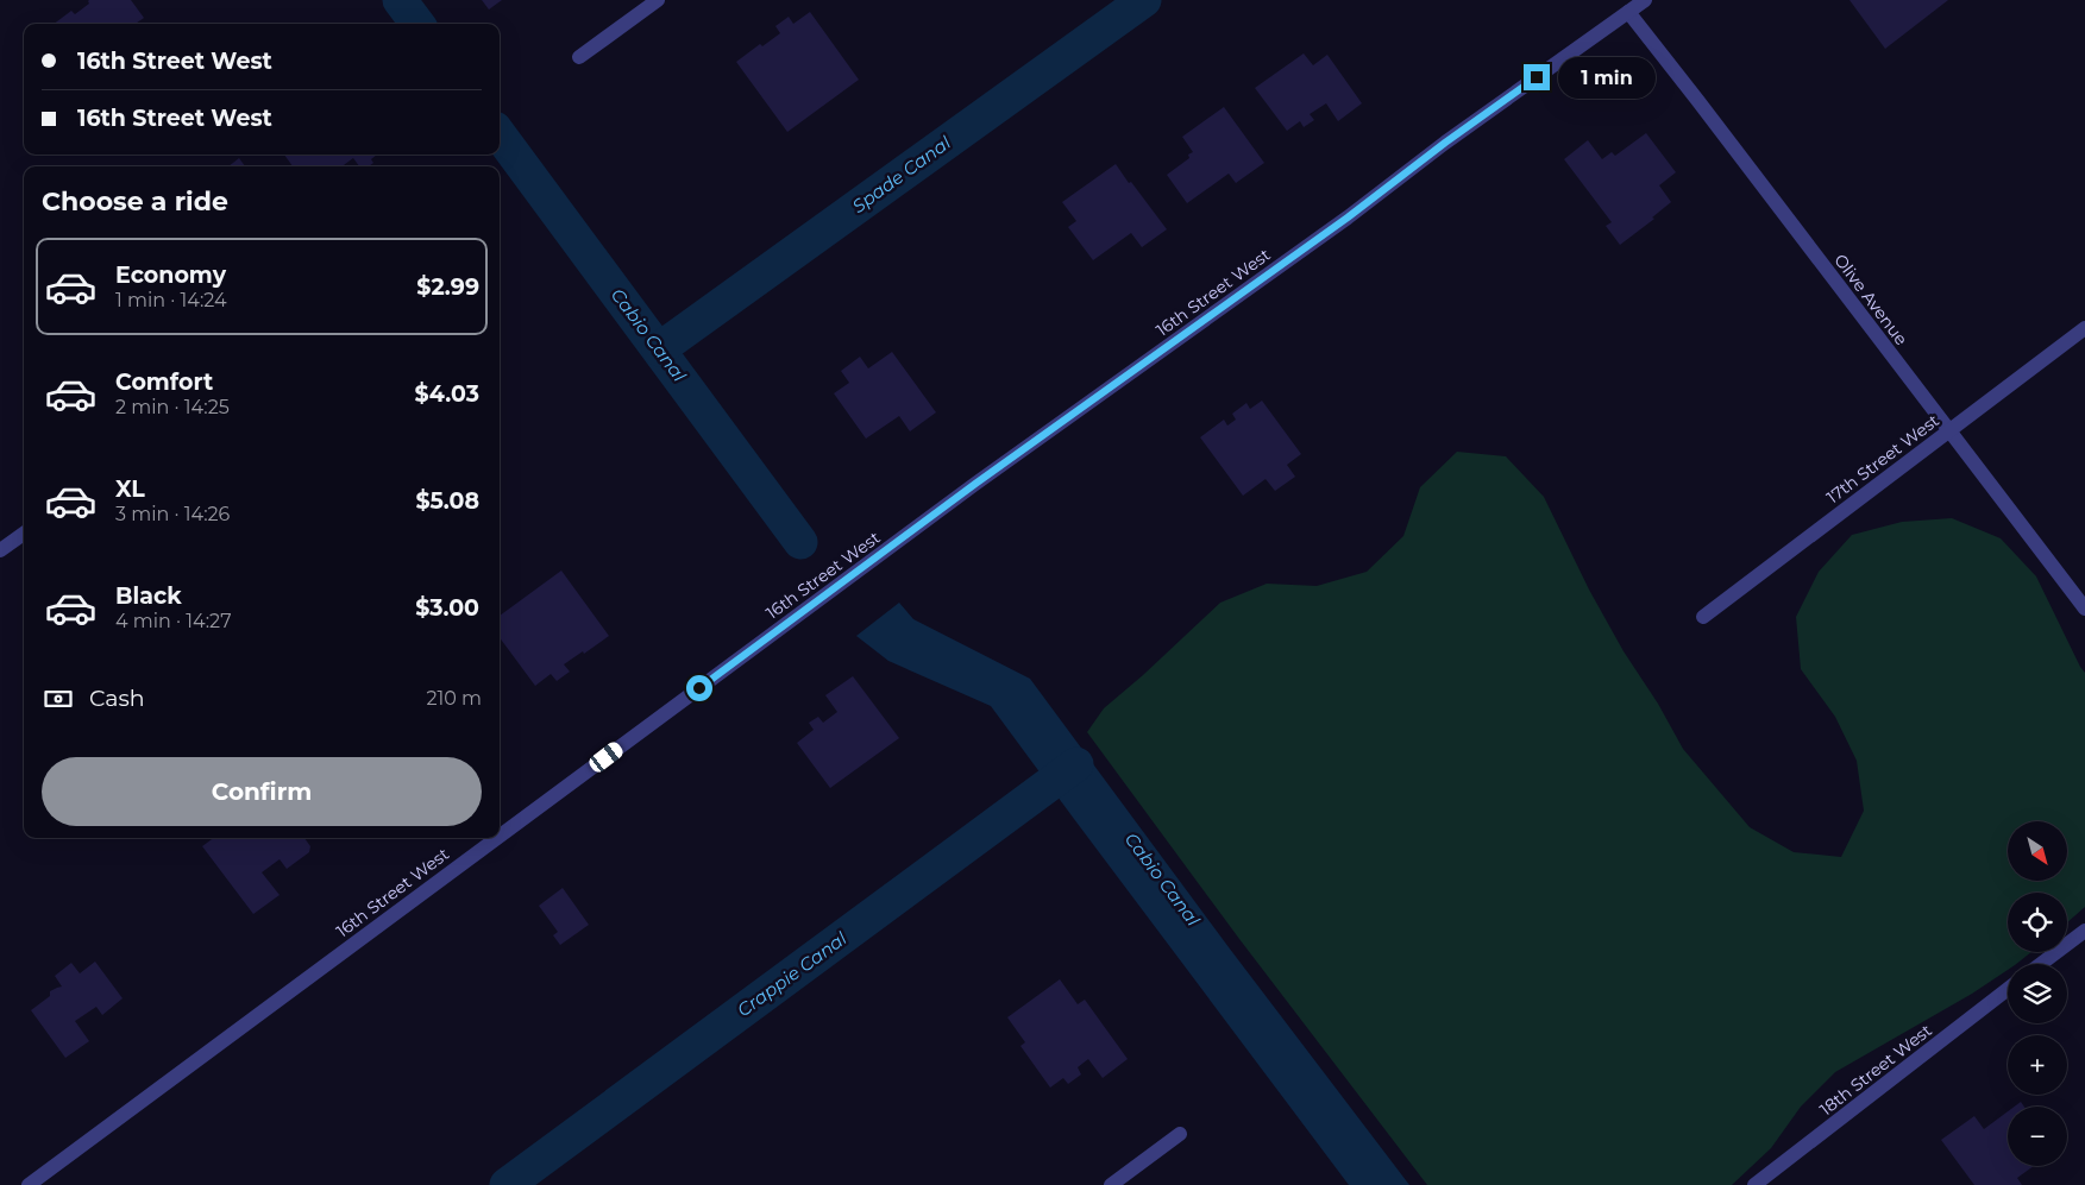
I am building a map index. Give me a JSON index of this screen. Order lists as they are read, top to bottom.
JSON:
{
  "streets": {
    "street": [
      "16th Street West",
      "Olive Avenue",
      "17th Street West",
      "18th Street West"
    ]
  },
  "crossings": [
    ["16th Street West", "Olive Avenue"],
    ["Olive Avenue", "17th Street West"]
  ],
  "water": ["Spade Canal", "Cabio Canal", "Crappie Canal"],
  "north": "bottom right",
  "page": {
    "banner": ["16th Street West", "16th Street West"],
    "bubble": "1 min",
    "heading": "Choose a ride",
    "list": [
      {
        "name": "Economy",
        "note": "1 min · 14:24",
        "value": "$2.99"
      },
      {
        "name": "Comfort",
        "note": "2 min · 14:25",
        "value": "$4.03"
      },
      {
        "name": "XL",
        "note": "3 min · 14:26",
        "value": "$5.08"
      },
      {
        "name": "Black",
        "note": "4 min · 14:27",
        "value": "$3.00"
      }
    ],
    "pay": ["Cash", "210 m"],
    "buttons": "Confirm",
    "map_buttons": ["+", "−"]
  }
}
